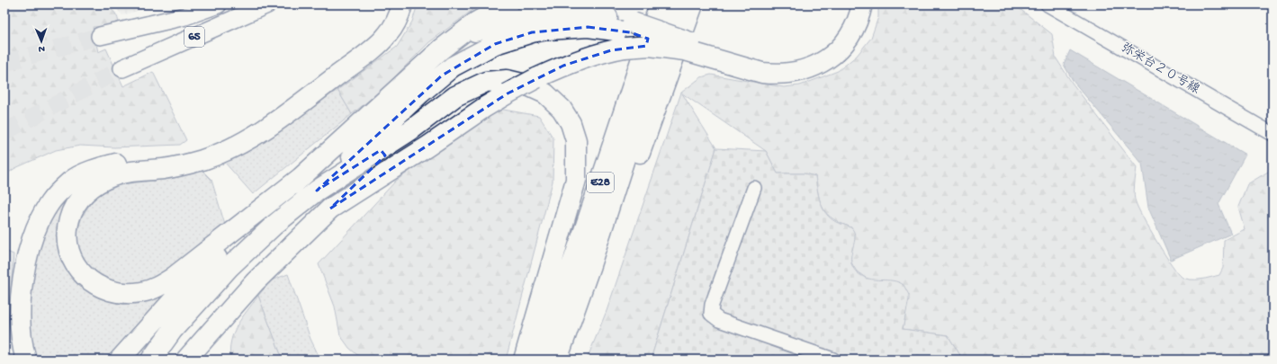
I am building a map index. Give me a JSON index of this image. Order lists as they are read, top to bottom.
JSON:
{
  "streets": {
    "highway": ["E28"],
    "main road": ["65"],
    "street": ["弥栄台２０号線"]
  },
  "north": "bottom"
}
